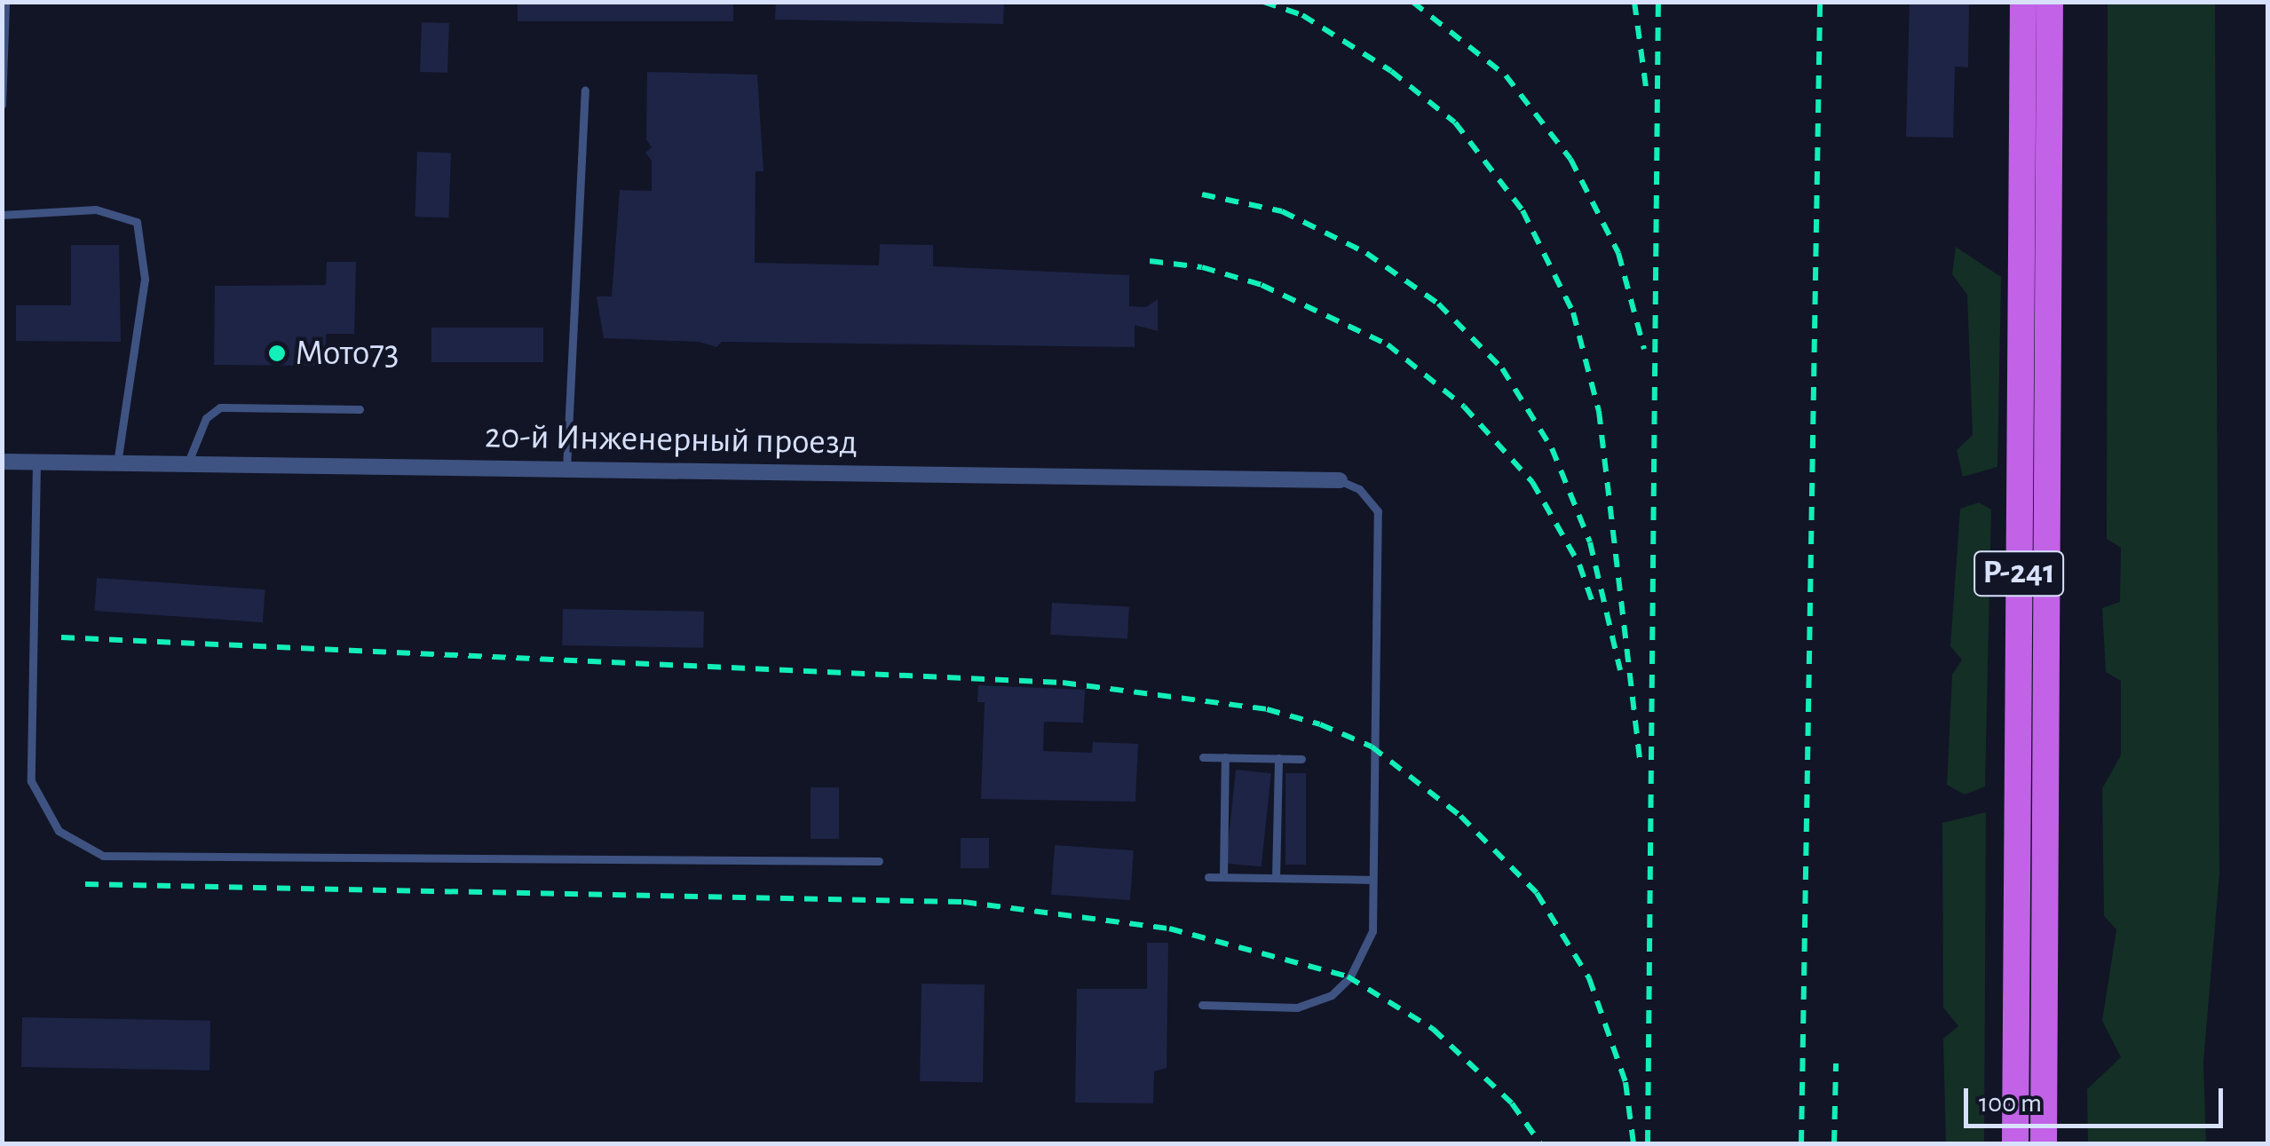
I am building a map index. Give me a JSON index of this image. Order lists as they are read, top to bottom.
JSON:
{
  "streets": {
    "highway": ["Р-241"],
    "street": ["20-й Инженерный проезд"]
  },
  "places": ["Мото73"],
  "scale_bar": "100 m"
}
